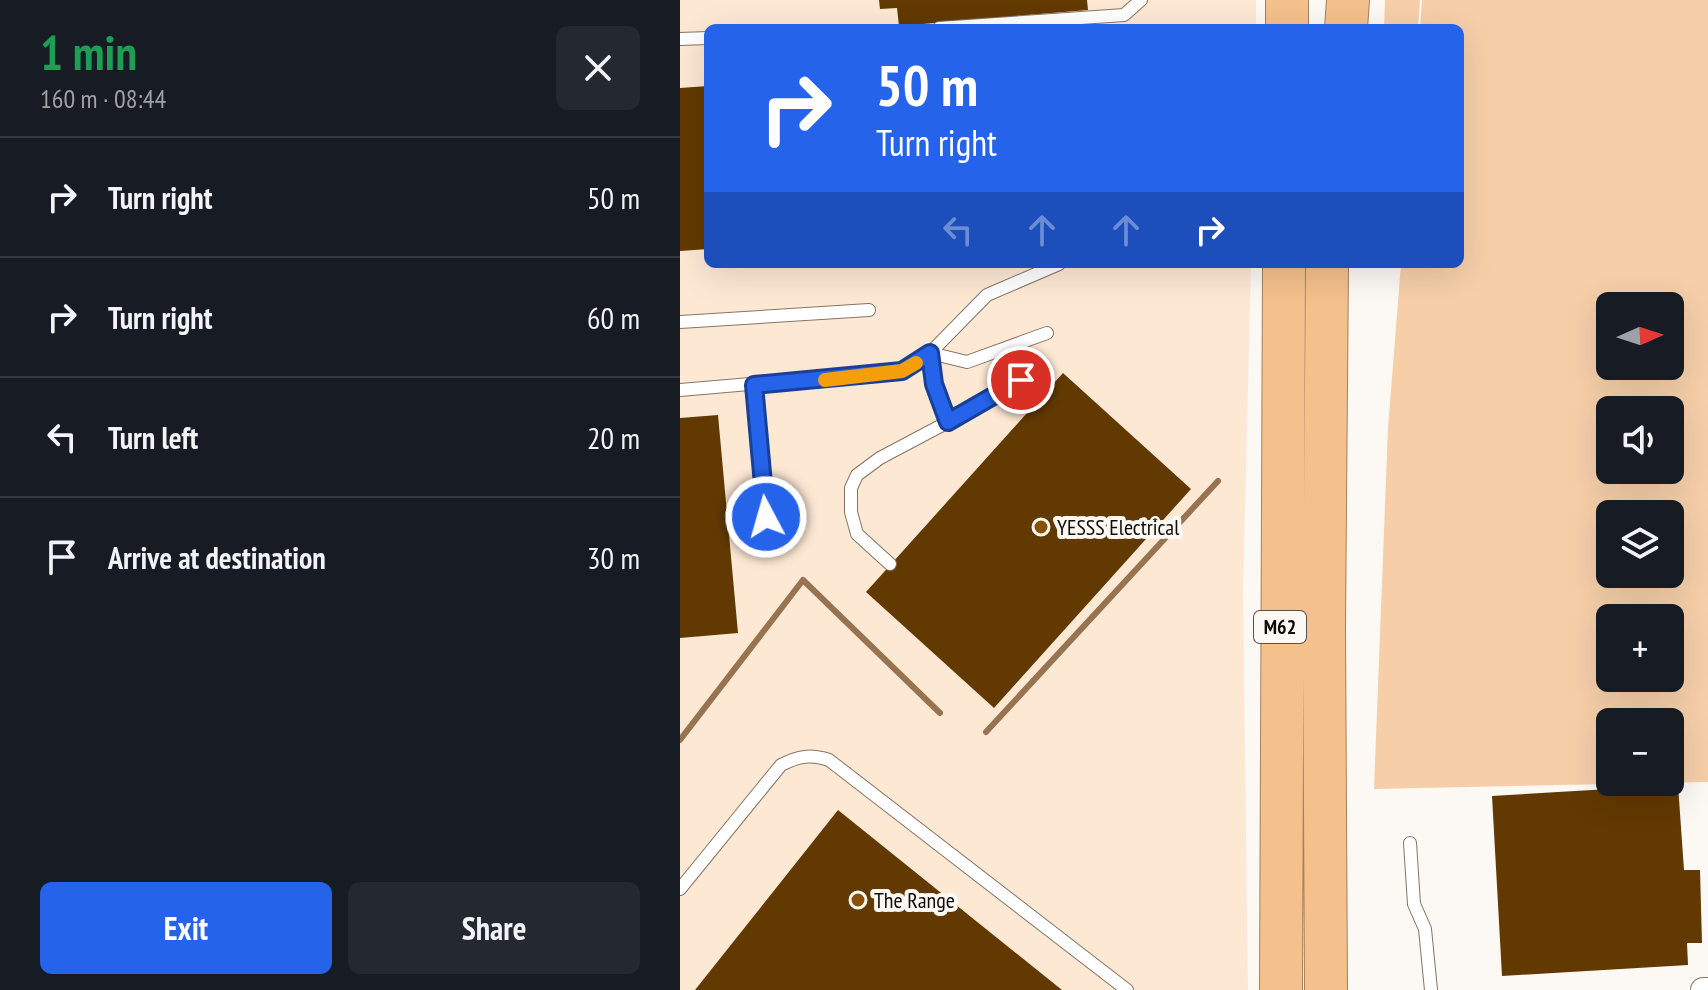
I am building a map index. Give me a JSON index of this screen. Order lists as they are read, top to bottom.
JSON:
{
  "streets": {
    "highway": ["M62"]
  },
  "places": ["YESSS Electrical", "The Range"],
  "north": "right",
  "page": {
    "heading": ["1 min", "160 m · 08:44"],
    "turn": ["50 m", "Turn right"],
    "list": [
      {
        "name": "Turn right",
        "value": "50 m"
      },
      {
        "name": "Turn right",
        "value": "60 m"
      },
      {
        "name": "Turn left",
        "value": "20 m"
      },
      {
        "name": "Arrive at destination",
        "value": "30 m"
      }
    ],
    "map_buttons": ["+", "−"],
    "buttons": ["Exit", "Share"]
  }
}
